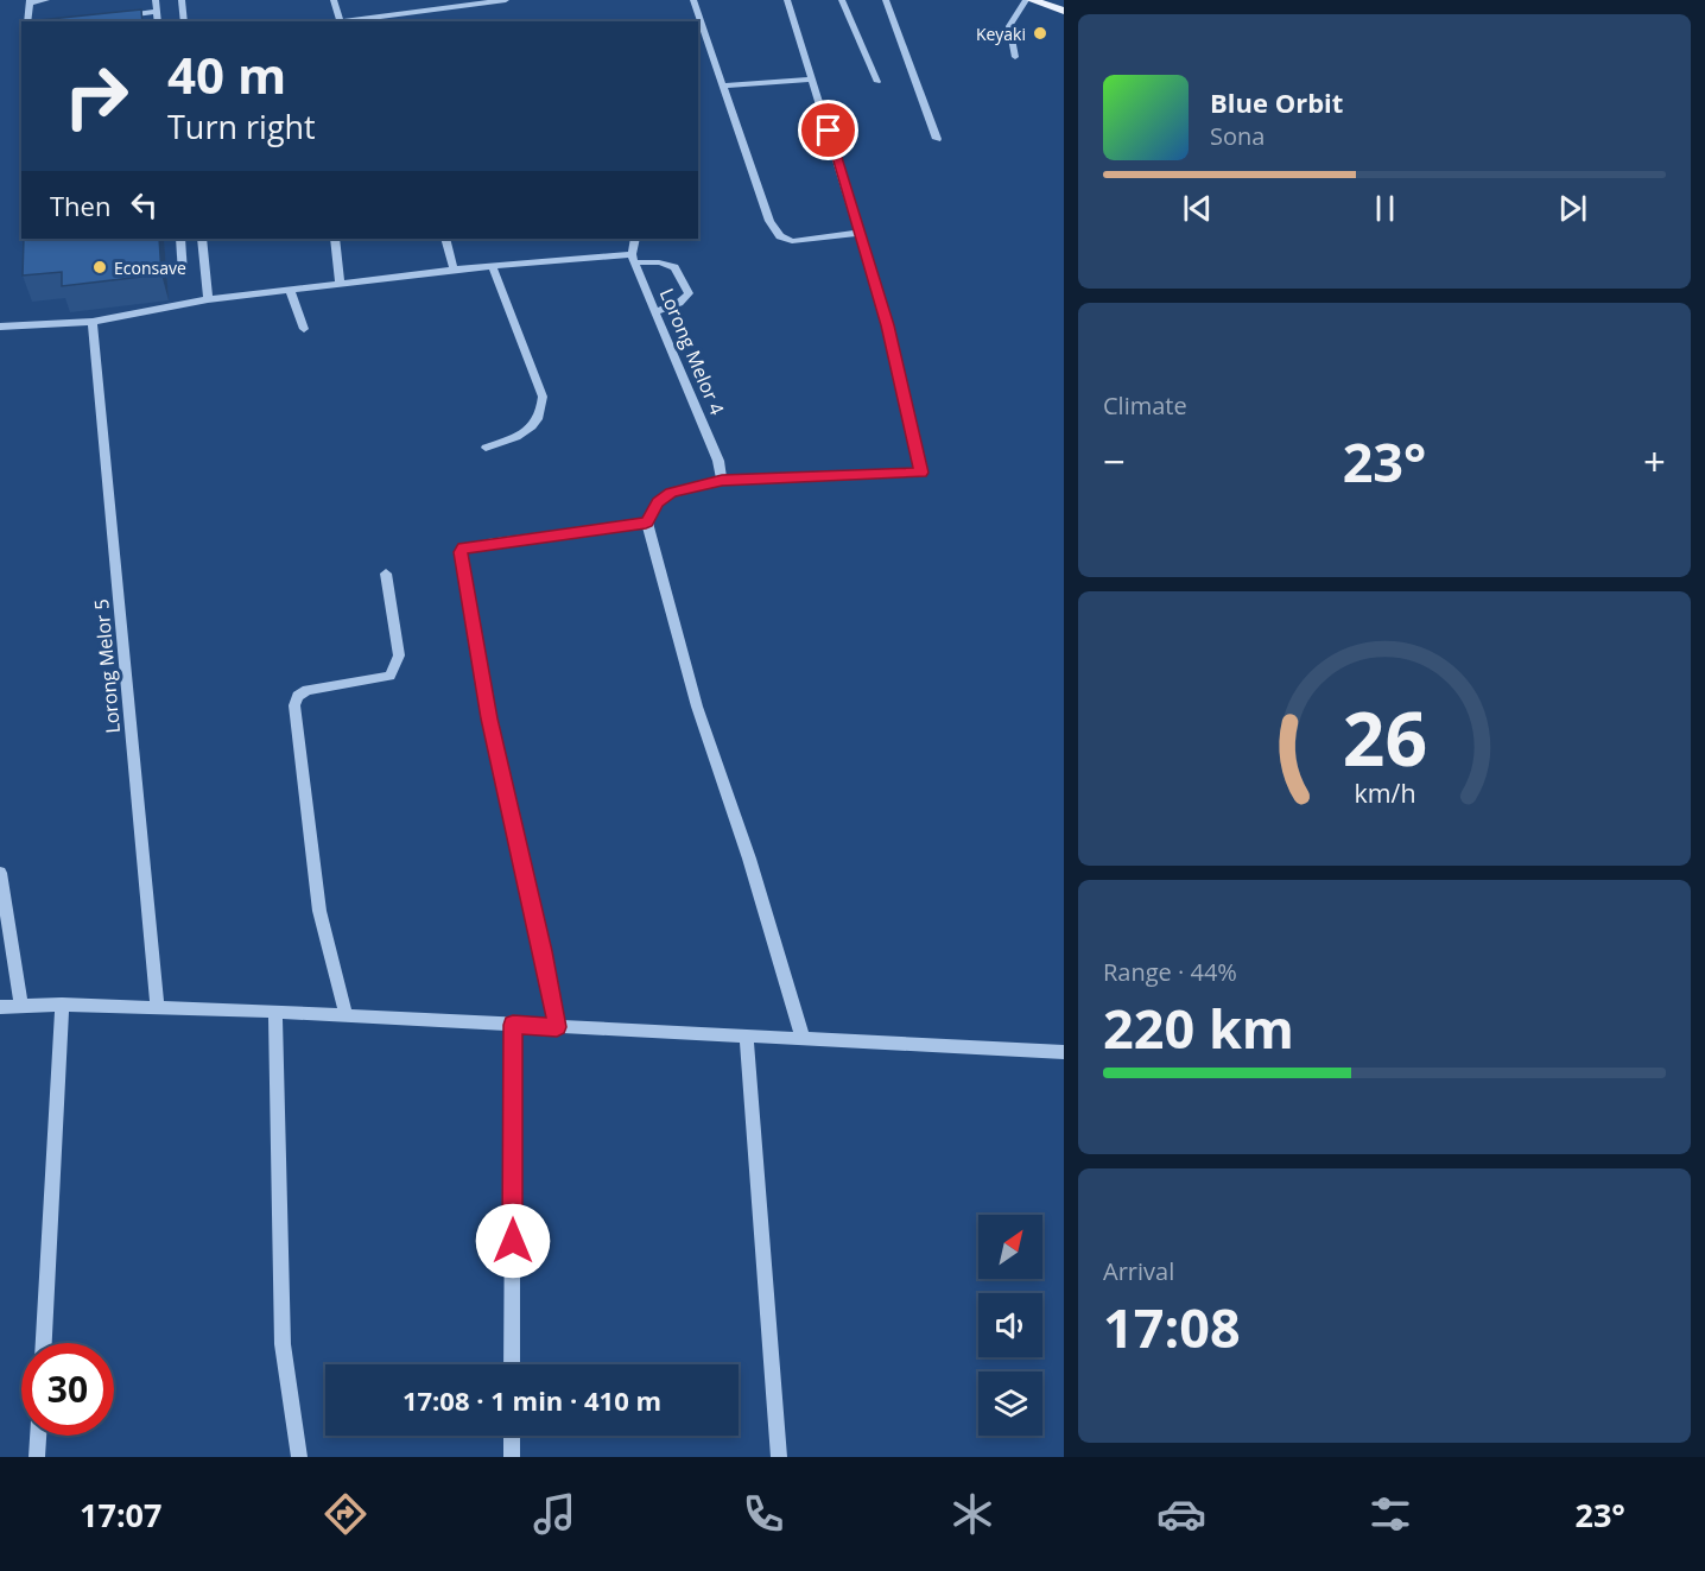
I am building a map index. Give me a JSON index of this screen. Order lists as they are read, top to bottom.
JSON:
{
  "streets": {
    "street": ["Lorong Melor 4", "Lorong Melor 5"]
  },
  "places": ["Keyaki", "Econsave"],
  "north": "top right",
  "page": {
    "turn": ["40 m", "Turn right"],
    "song": ["Blue Orbit", "Sona"],
    "then": "Then",
    "tile": [
      "Climate",
      ["Range · 44%", "220 km"],
      ["Arrival", "17:08"]
    ],
    "heat": ["−", "23°", "+"],
    "limit": "30",
    "trip": "17:08 · 1 min · 410 m",
    "tabs": ["17:07", "23°"],
    "gauge": ["26", "km/h"]
  }
}
